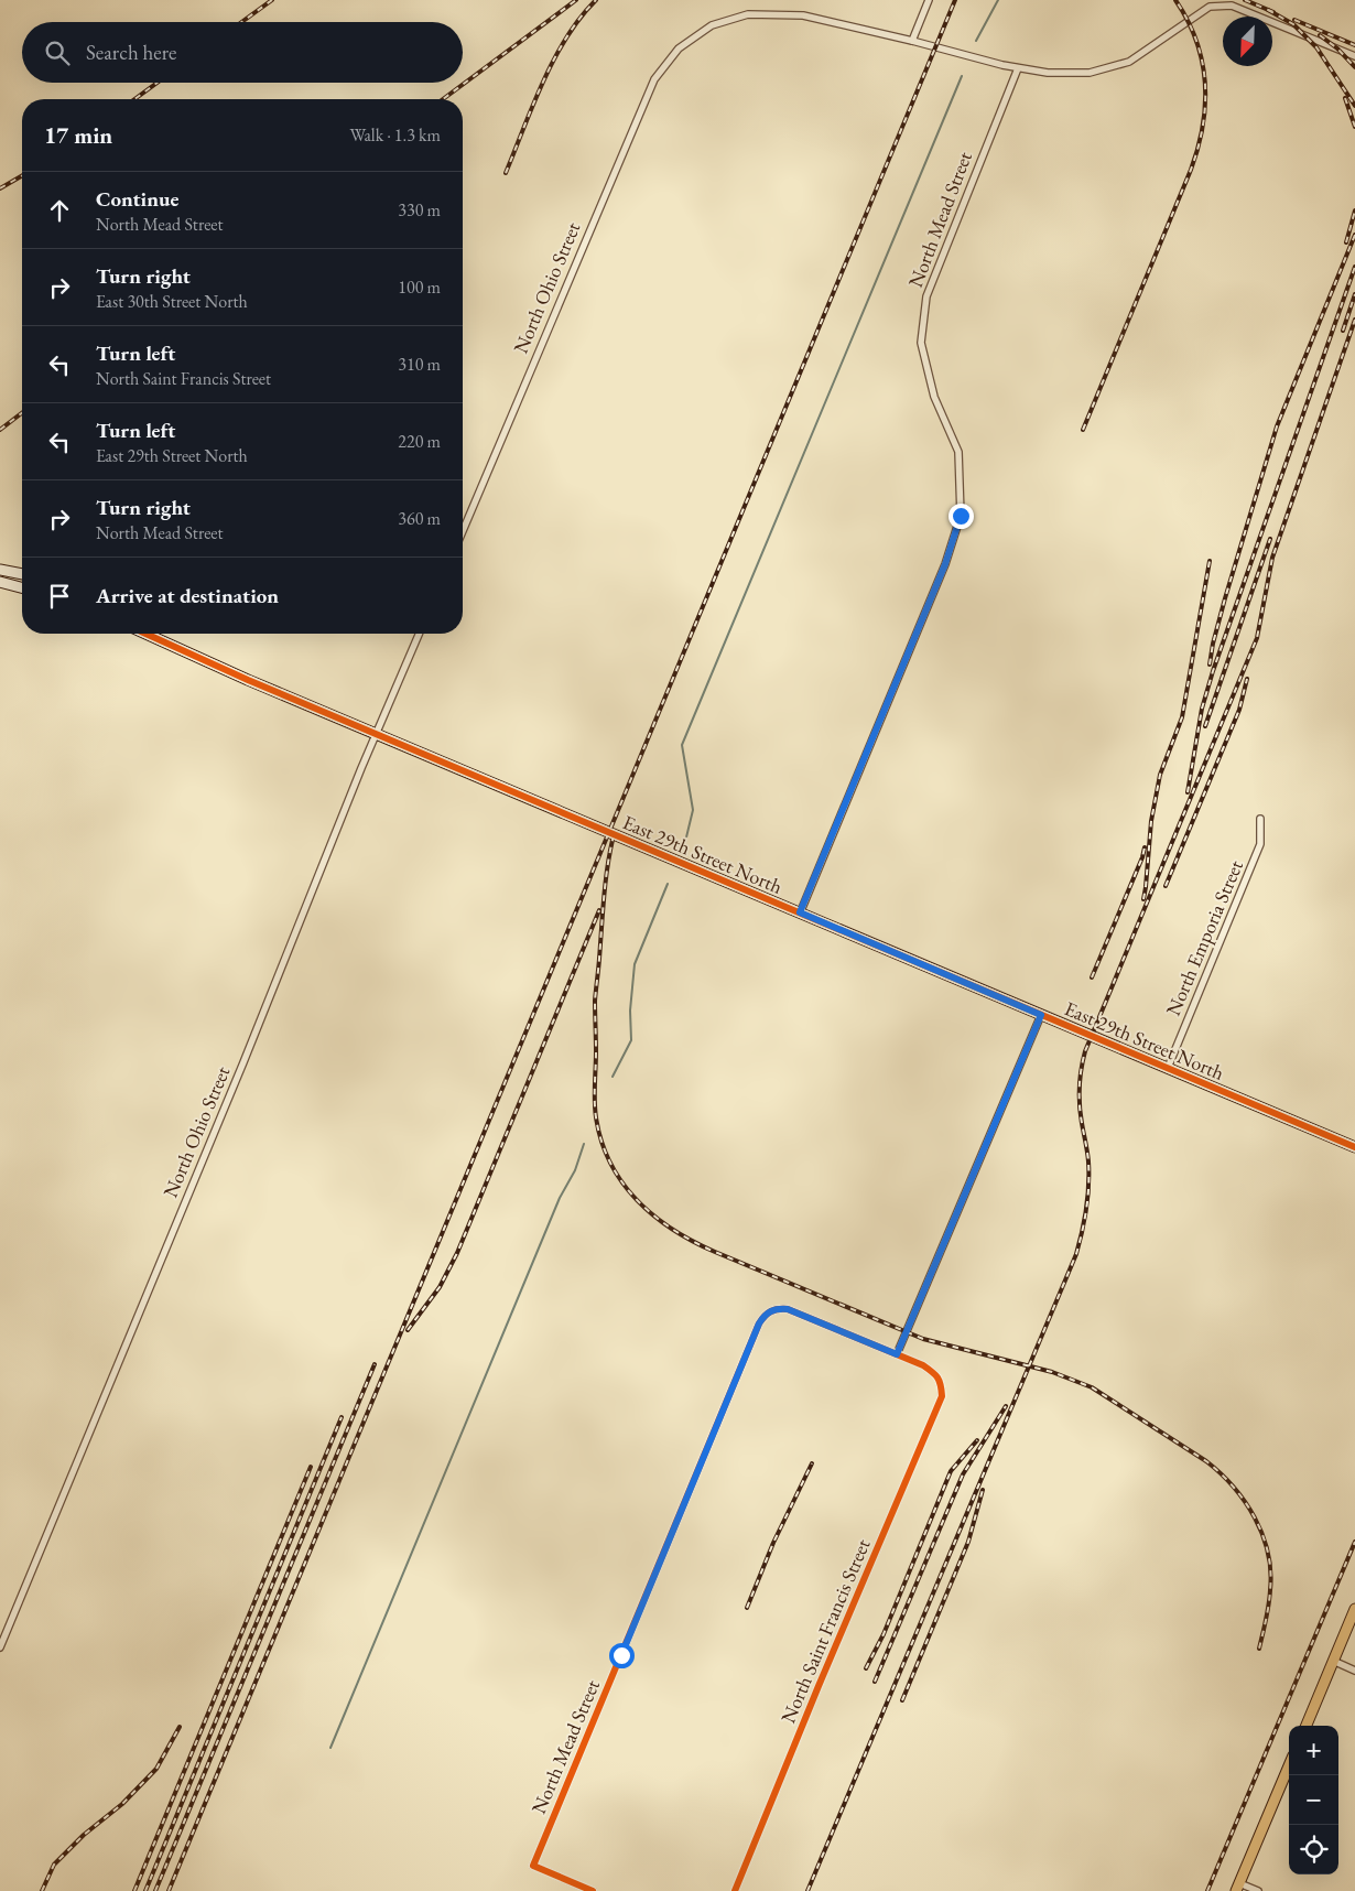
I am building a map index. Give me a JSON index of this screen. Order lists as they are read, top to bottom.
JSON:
{
  "streets": {
    "street": [
      "North Mead Street",
      "North Ohio Street",
      "East 29th Street North",
      "North Emporia Street",
      "North Saint Francis Street"
    ]
  },
  "crossings": [
    ["North Mead Street", "North Ohio Street"],
    ["North Mead Street", "East 29th Street North"],
    ["North Mead Street", "North Saint Francis Street"],
    ["North Ohio Street", "East 29th Street North"],
    ["East 29th Street North", "North Emporia Street"]
  ],
  "north": "bottom left",
  "page": {
    "search": "Search here",
    "heading": ["17 min", "Walk · 1.3 km"],
    "list": [
      ["Continue", "North Mead Street", "330 m"],
      ["Turn right", "East 30th Street North", "100 m"],
      ["Turn left", "North Saint Francis Street", "310 m"],
      ["Turn left", "East 29th Street North", "220 m"],
      ["Turn right", "North Mead Street", "360 m"],
      "Arrive at destination"
    ],
    "map_buttons": ["+", "−"]
  }
}
